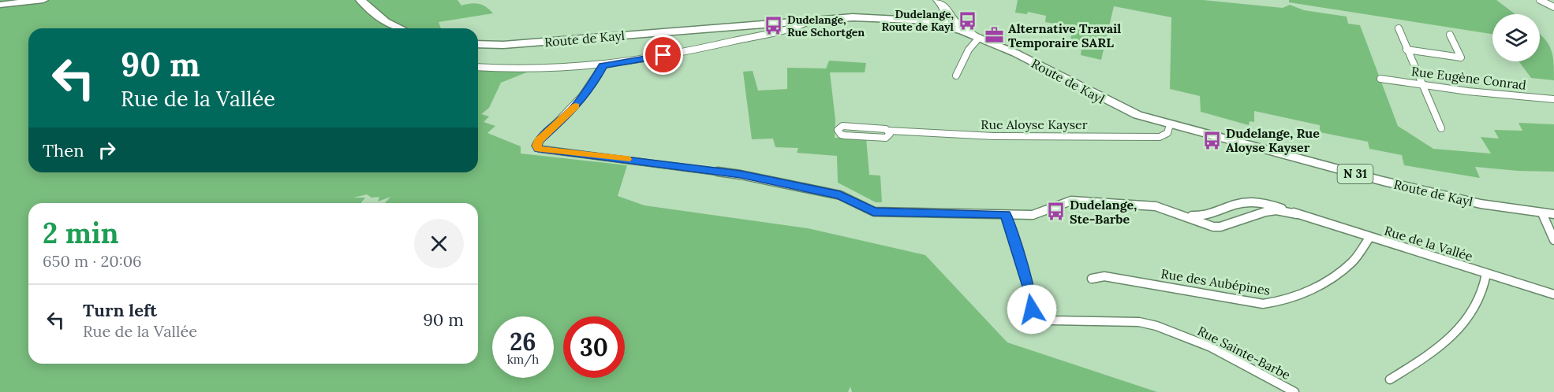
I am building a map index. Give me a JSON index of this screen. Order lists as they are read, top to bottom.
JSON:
{
  "streets": {
    "main road": ["Route de Kayl", "N 31"],
    "street": [
      "Rue Eugène Conrad",
      "Rue Aloyse Kayser",
      "Rue de la Vallée",
      "Rue des Aubépines",
      "Rue Sainte-Barbe"
    ]
  },
  "crossings": [
    ["Route de Kayl", "Rue Aloyse Kayser"],
    ["Rue de la Vallée", "Rue des Aubépines"],
    ["Rue de la Vallée", "Rue Sainte-Barbe"]
  ],
  "places": {
    "bus stop": [
      "Dudelange, Route de Kayl",
      "Dudelange, Rue Schortgen",
      "Dudelange, Rue Aloyse Kayser",
      "Dudelange, Ste-Barbe"
    ],
    "office": ["Alternative Travail Temporaire SARL"]
  },
  "page": {
    "turn": ["90 m", "Rue de la Vallée"],
    "then": "Then",
    "heading": ["2 min", "650 m · 20:06"],
    "list": [
      {
        "name": "Turn left",
        "note": "Rue de la Vallée",
        "value": "90 m"
      }
    ],
    "speed": "26 km/h",
    "limit": "30"
  }
}
